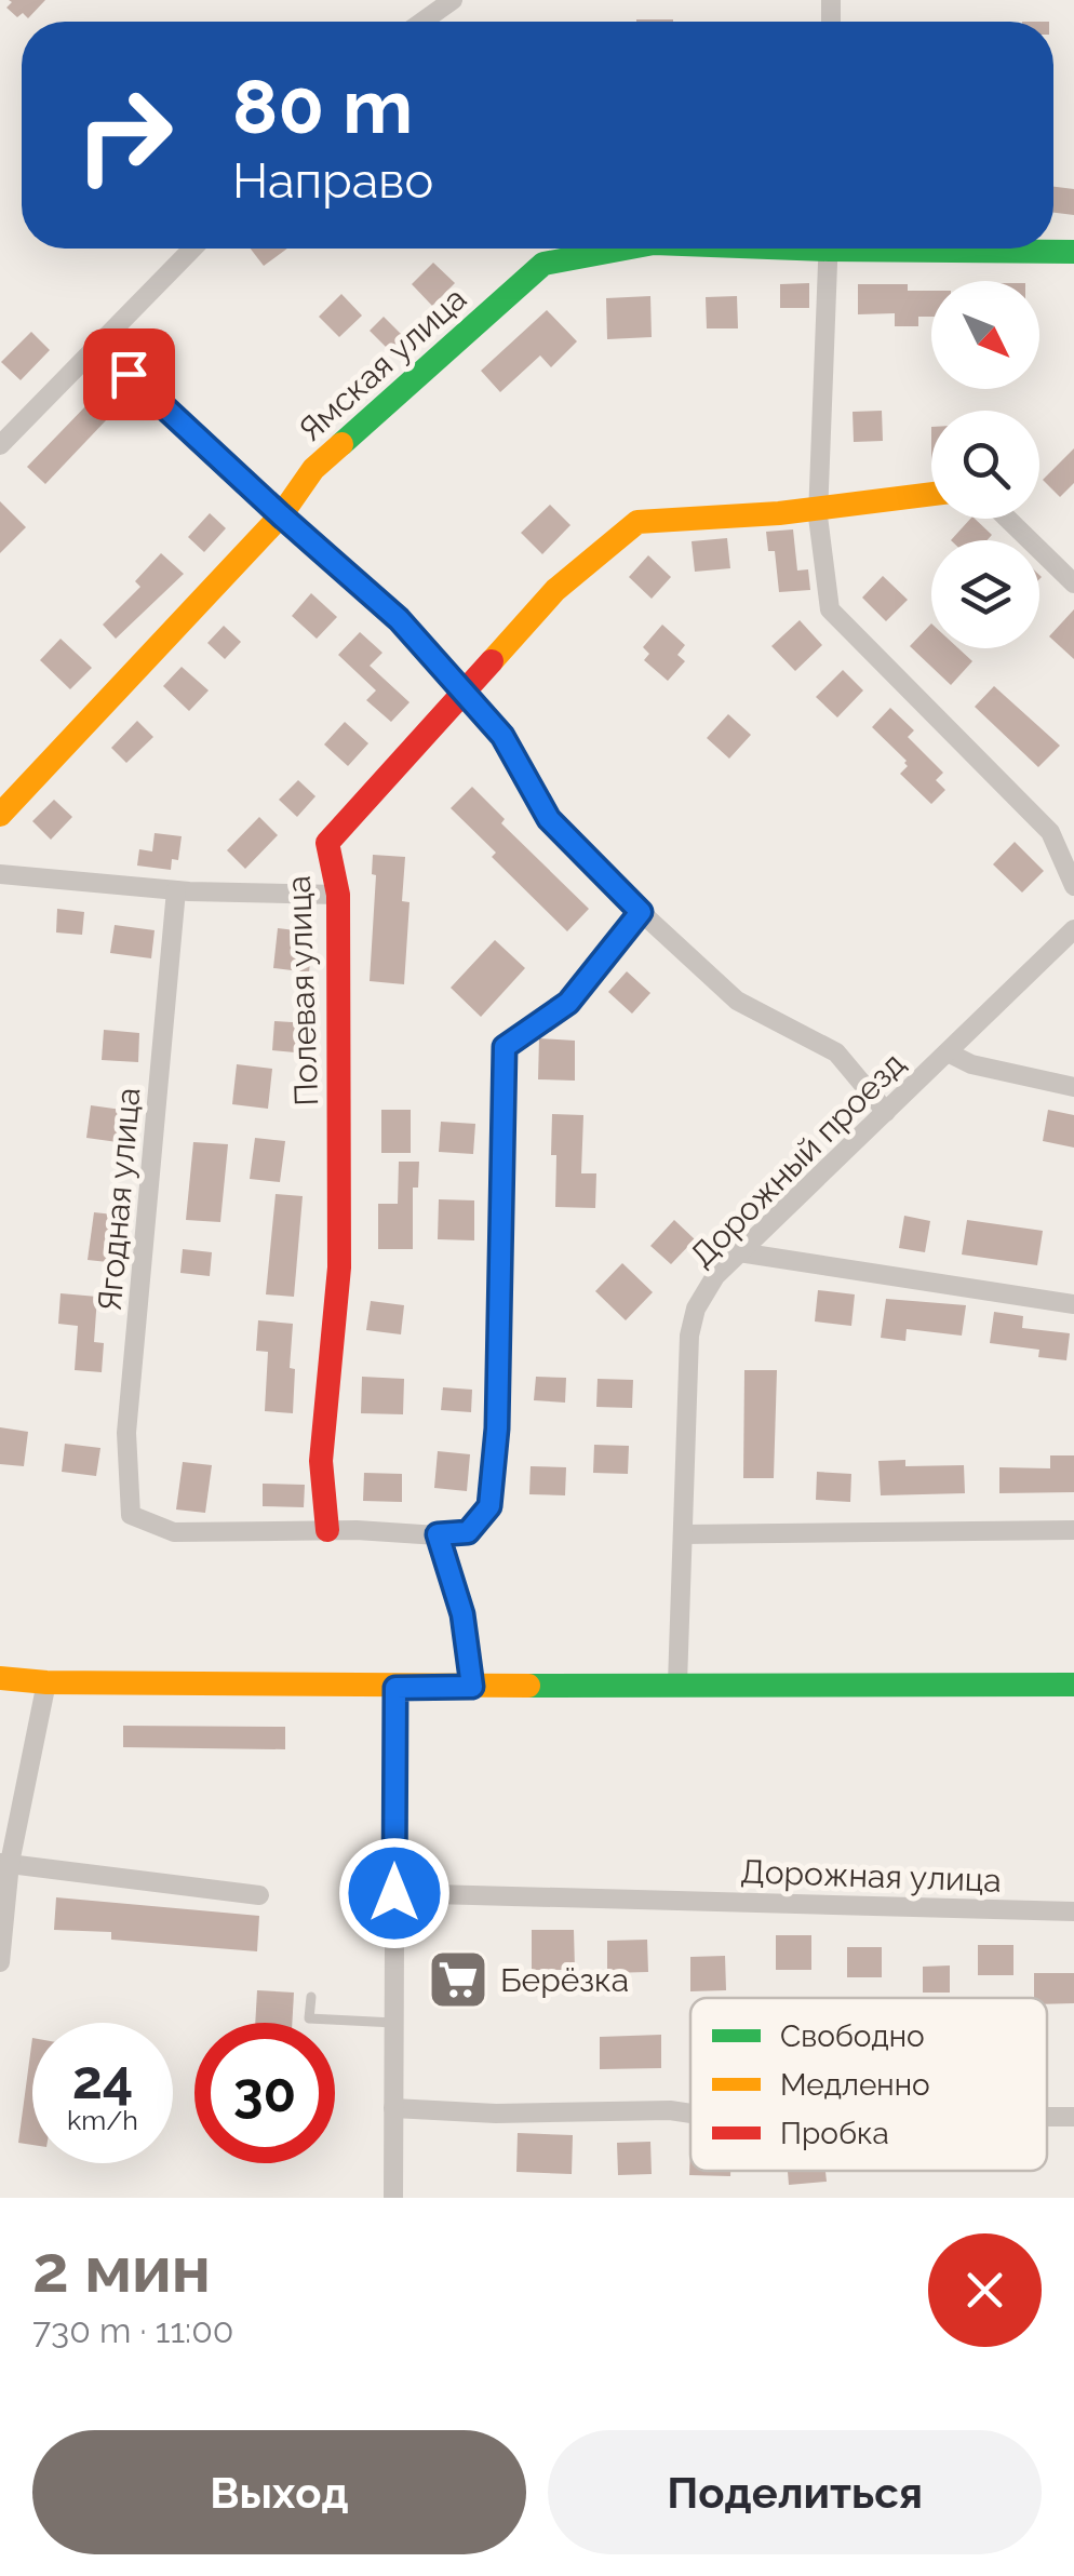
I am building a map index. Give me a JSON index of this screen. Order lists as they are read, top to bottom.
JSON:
{
  "streets": {
    "street": [
      "Ямская улица",
      "Полевая улица",
      "Дорожный проезд",
      "Ягодная улица",
      "Дорожная улица"
    ]
  },
  "crossings": [
    ["Полевая улица", "Ягодная улица"]
  ],
  "places": {
    "supermarket": ["Берёзка"]
  },
  "legend": ["Свободно", "Медленно", "Пробка"],
  "north": "bottom right",
  "page": {
    "turn": ["80 m", "Направо"],
    "speed": "24 km/h",
    "limit": "30",
    "heading": ["2 мин", "730 m · 11:00"],
    "buttons": ["Выход", "Поделиться"]
  }
}
